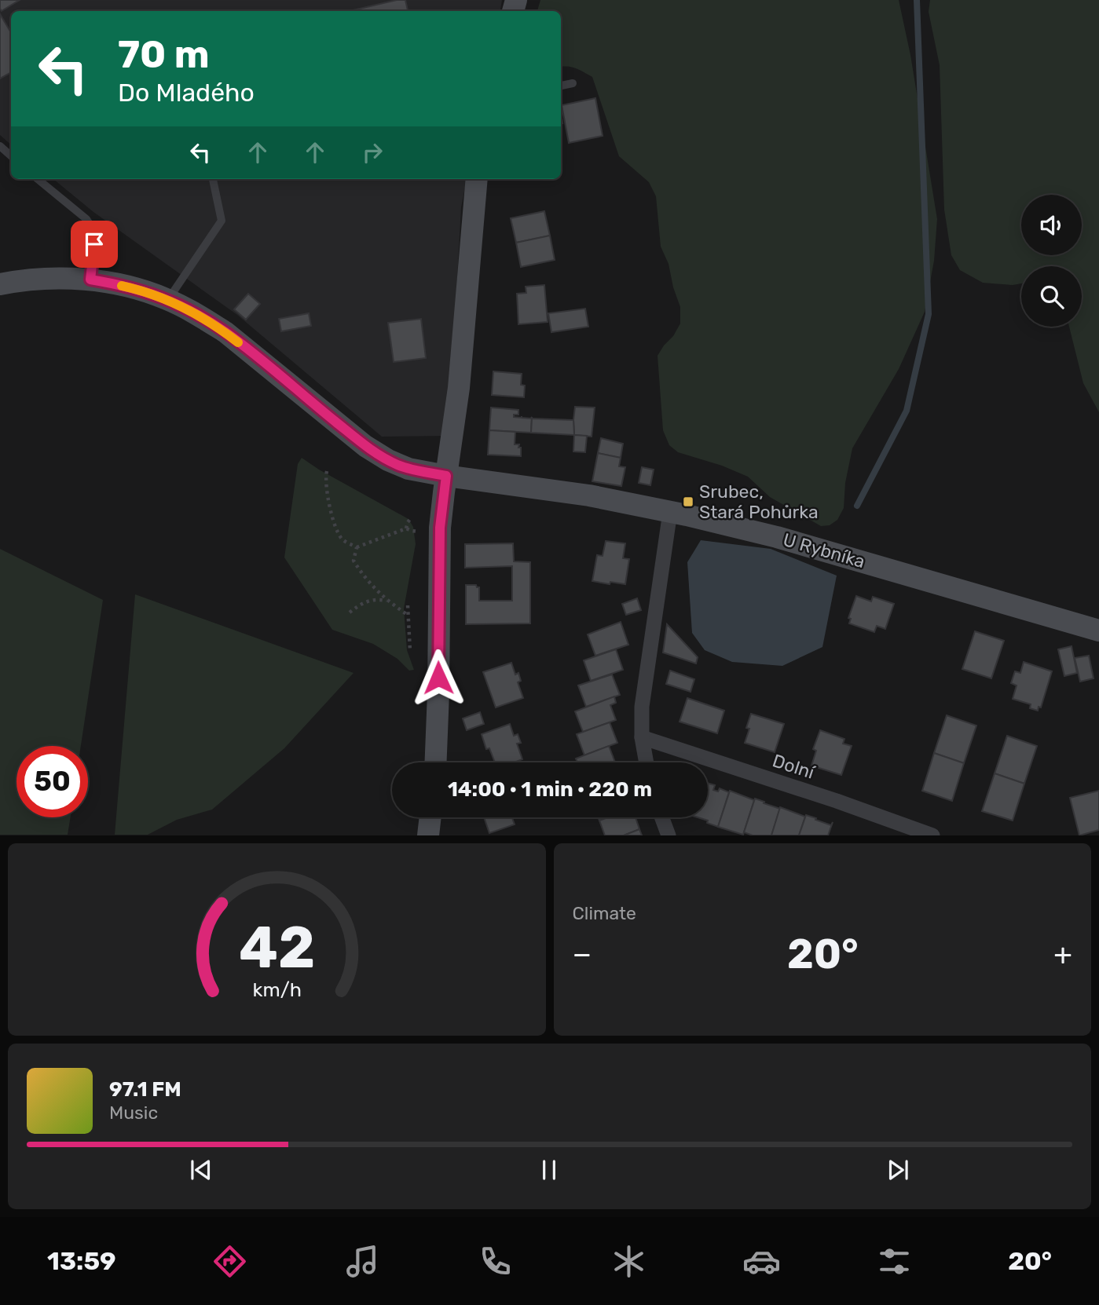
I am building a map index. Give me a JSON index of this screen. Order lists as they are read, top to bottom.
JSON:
{
  "streets": {
    "main road": ["U Rybníka"],
    "street": ["Dolní"]
  },
  "places": {
    "transit": ["Srubec, Stará Pohůrka"]
  },
  "page": {
    "turn": ["70 m", "Do Mladého"],
    "limit": "50",
    "trip": "14:00 · 1 min · 220 m",
    "tile": "Climate",
    "heat": ["−", "20°", "+"],
    "song": ["97.1 FM", "Music"],
    "tabs": ["13:59", "20°"],
    "gauge": ["42", "km/h"]
  }
}
